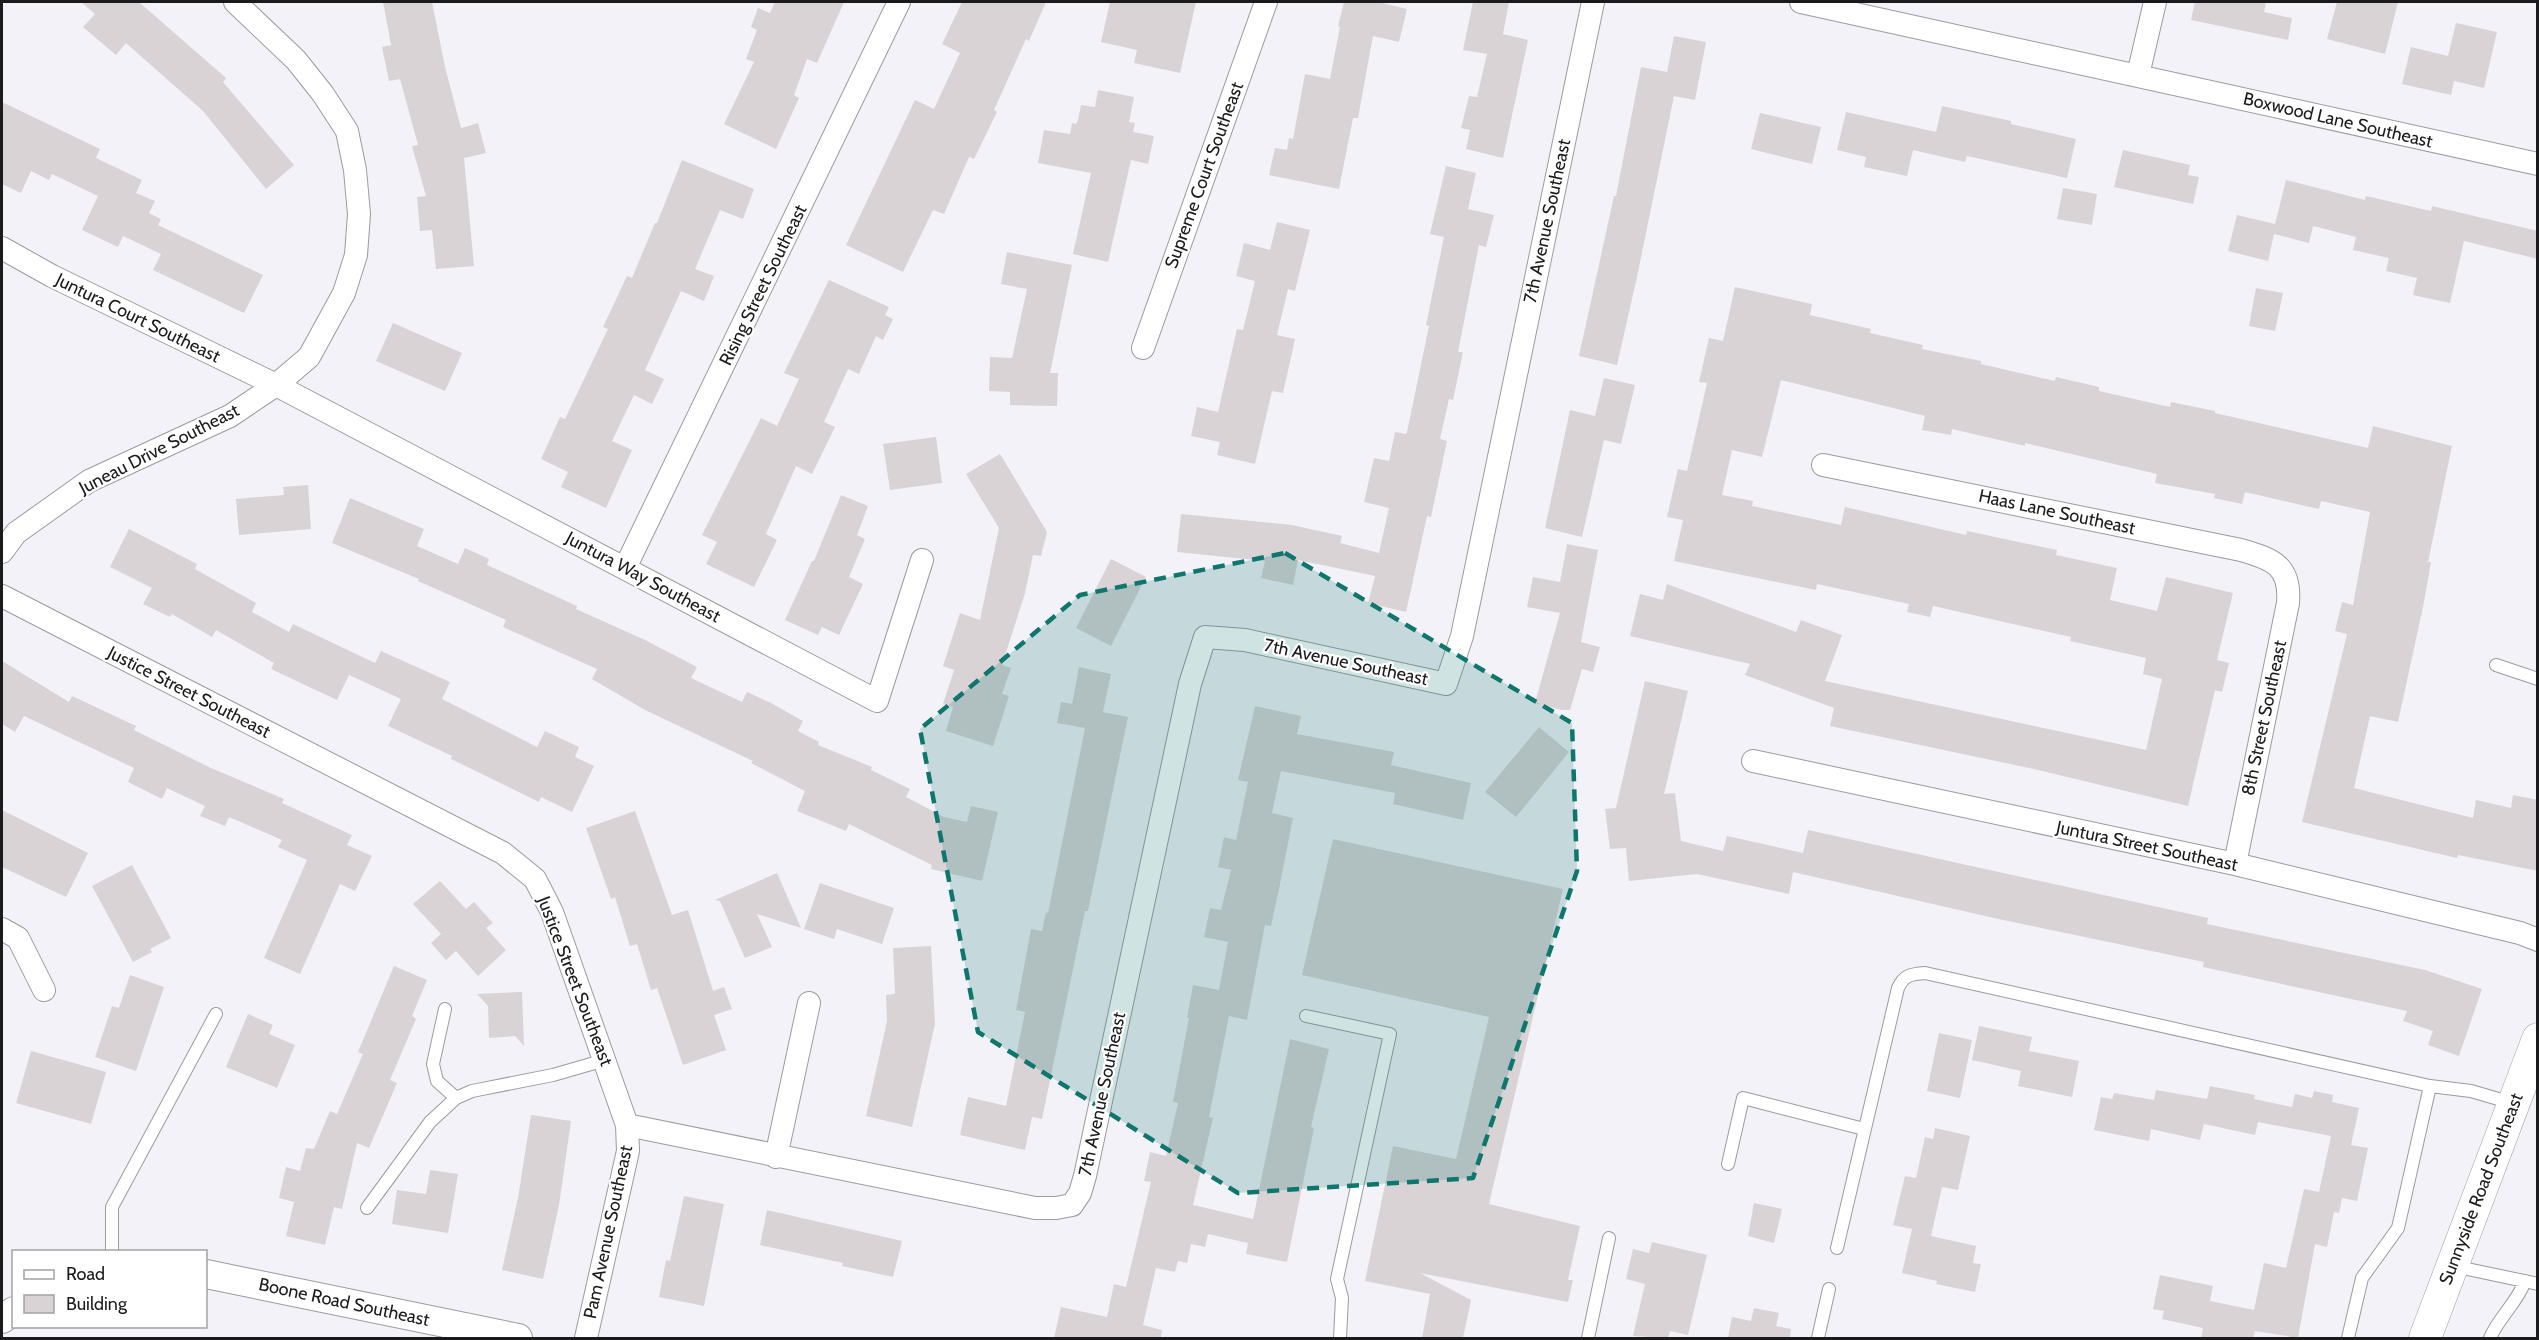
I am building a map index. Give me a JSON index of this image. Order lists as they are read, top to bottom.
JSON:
{
  "streets": {
    "main road": ["Sunnyside Road Southeast"],
    "street": [
      "Boxwood Lane Southeast",
      "Supreme Court Southeast",
      "7th Avenue Southeast",
      "Rising Street Southeast",
      "Juntura Court Southeast",
      "Juneau Drive Southeast",
      "Haas Lane Southeast",
      "Juntura Way Southeast",
      "Justice Street Southeast",
      "8th Street Southeast",
      "Juntura Street Southeast",
      "Pam Avenue Southeast",
      "Boone Road Southeast"
    ]
  },
  "crossings": [
    ["Rising Street Southeast", "Juntura Way Southeast"],
    ["Juntura Court Southeast", "Juneau Drive Southeast"],
    ["Juntura Court Southeast", "Juntura Way Southeast"],
    ["Juneau Drive Southeast", "Juntura Way Southeast"],
    ["Haas Lane Southeast", "8th Street Southeast"],
    ["Justice Street Southeast", "Pam Avenue Southeast"],
    ["8th Street Southeast", "Juntura Street Southeast"]
  ],
  "legend": ["Road", "Building"]
}
